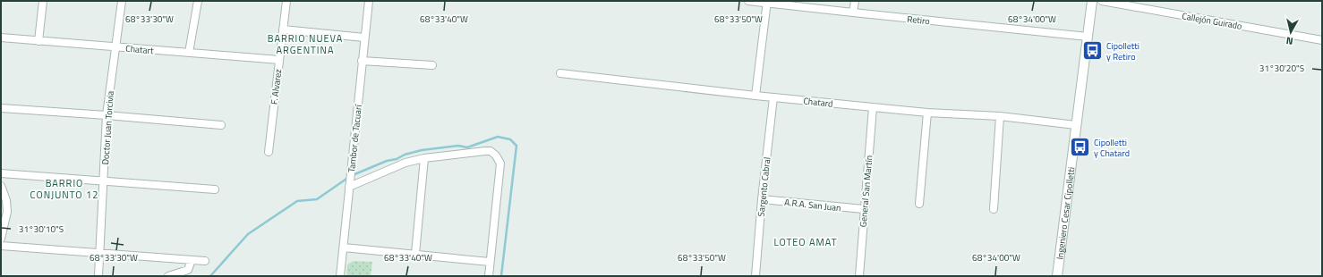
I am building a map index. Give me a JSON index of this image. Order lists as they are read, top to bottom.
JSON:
{
  "streets": {
    "street": [
      "Retiro",
      "Callejón Guirado",
      "Chatart",
      "F. Alvarez",
      "Chatard",
      "Doctor Juan Torcivia",
      "Tambor de Tacuarí",
      "Sargento Cabral",
      "General San Martín",
      "A.R.A. San Juan",
      "Ingeniero Cesar Cipolletti"
    ]
  },
  "crossings": [
    ["Retiro", "Ingeniero Cesar Cipolletti"],
    ["Chatart", "F. Alvarez"],
    ["Chatart", "Doctor Juan Torcivia"],
    ["Chatard", "Sargento Cabral"],
    ["Chatard", "General San Martín"],
    ["Chatard", "Ingeniero Cesar Cipolletti"],
    ["Sargento Cabral", "A.R.A. San Juan"],
    ["General San Martín", "A.R.A. San Juan"]
  ],
  "districts": ["BARRIO NUEVA ARGENTINA", "BARRIO CONJUNTO 12", "LOTEO AMAT"],
  "places": {
    "bus stop": ["Cipolletti y Retiro", "Cipolletti y Chatard"]
  },
  "north": "bottom",
  "coordinates": [
    "68°33'30\"W",
    "68°33'40\"W",
    "68°33'50\"W",
    "68°34'00\"W",
    "31°30'20\"S",
    "31°30'10\"S"
  ]
}
